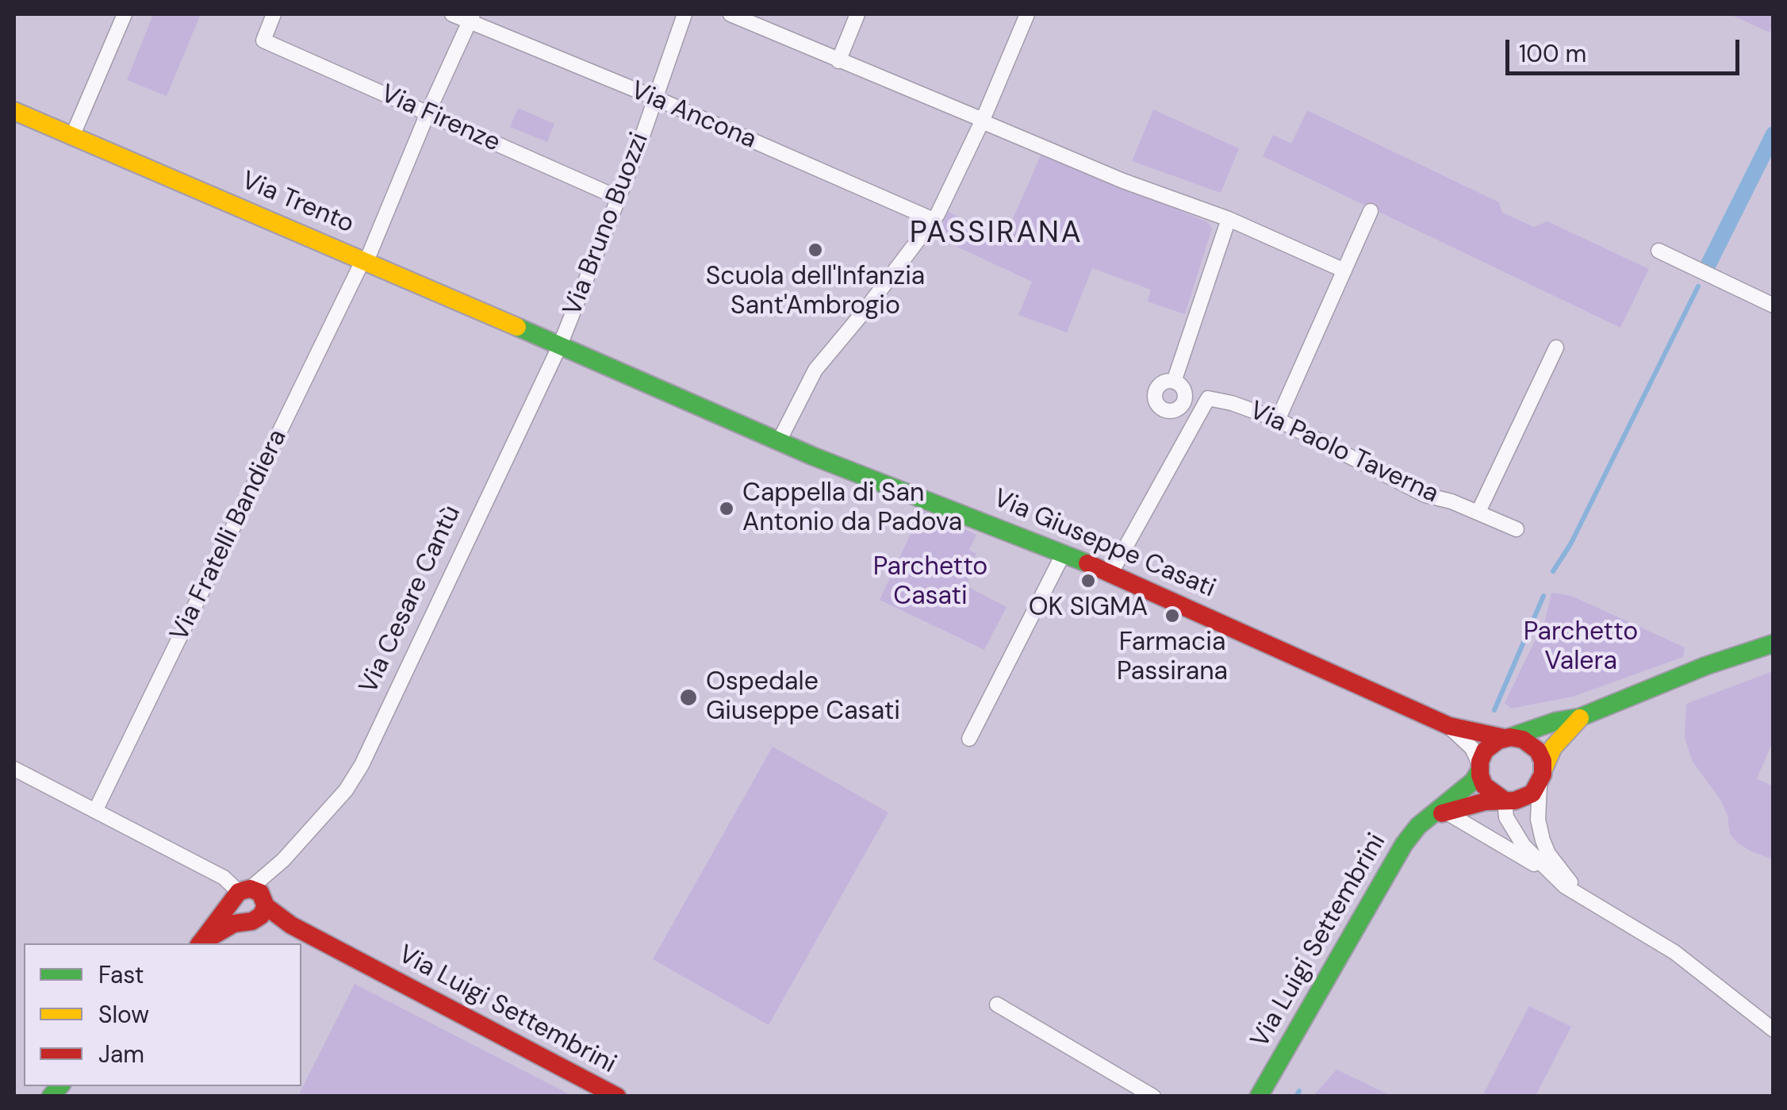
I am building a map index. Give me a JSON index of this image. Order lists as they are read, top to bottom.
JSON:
{
  "streets": {
    "street": [
      "Via Ancona",
      "Via Firenze",
      "Via Trento",
      "Via Bruno Buozzi",
      "Via Paolo Taverna",
      "Via Fratelli Bandiera",
      "Via Giuseppe Casati",
      "Via Cesare Cantù",
      "Via Luigi Settembrini"
    ]
  },
  "crossings": [
    ["Via Ancona", "Via Bruno Buozzi"],
    ["Via Ancona", "Via Fratelli Bandiera"],
    ["Via Firenze", "Via Bruno Buozzi"],
    ["Via Firenze", "Via Fratelli Bandiera"],
    ["Via Trento", "Via Bruno Buozzi"],
    ["Via Trento", "Via Fratelli Bandiera"],
    ["Via Trento", "Via Giuseppe Casati"],
    ["Via Trento", "Via Cesare Cantù"],
    ["Via Bruno Buozzi", "Via Giuseppe Casati"],
    ["Via Bruno Buozzi", "Via Cesare Cantù"],
    ["Via Giuseppe Casati", "Via Cesare Cantù"],
    ["Via Giuseppe Casati", "Via Luigi Settembrini"],
    ["Via Cesare Cantù", "Via Luigi Settembrini"]
  ],
  "districts": ["PASSIRANA"],
  "parks": ["Parchetto Casati", "Parchetto Valera"],
  "places": [
    "Scuola dell'Infanzia Sant'Ambrogio",
    "Cappella di San Antonio da Padova",
    "OK SIGMA",
    "Farmacia Passirana",
    "Ospedale Giuseppe Casati"
  ],
  "legend": ["Fast", "Slow", "Jam"],
  "scale_bar": "100 m"
}
